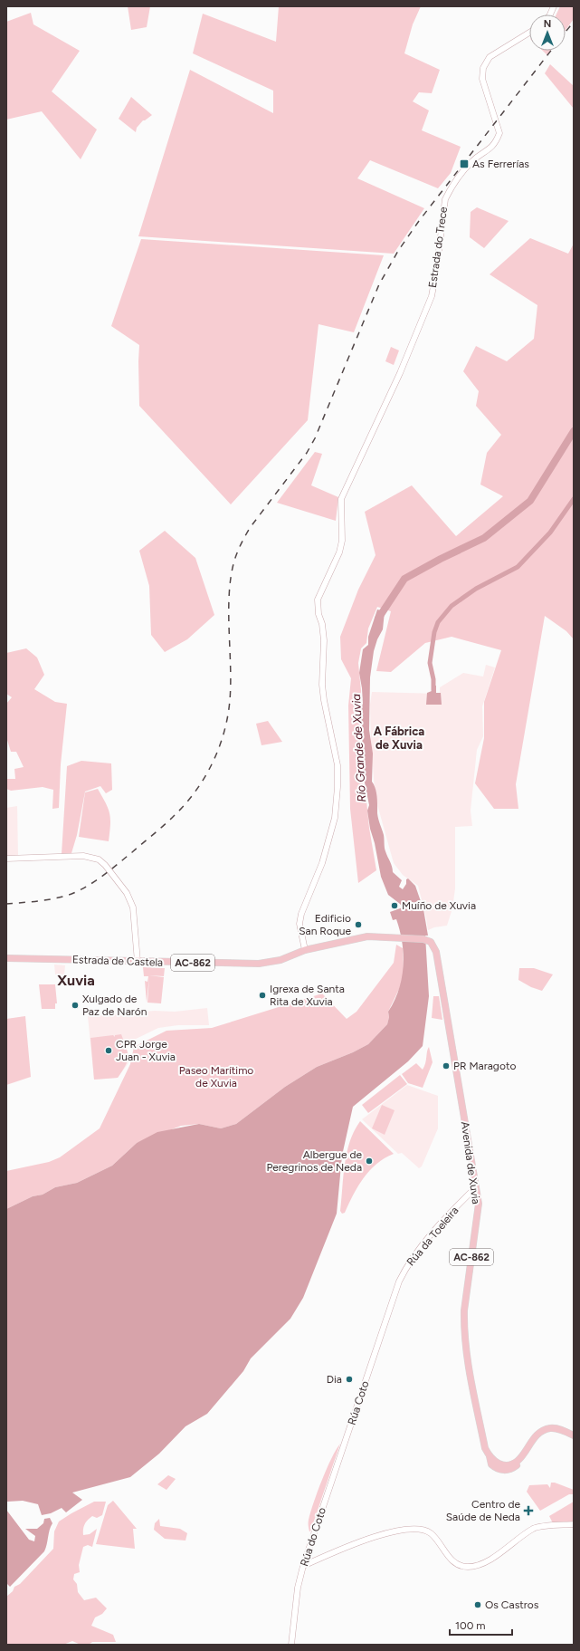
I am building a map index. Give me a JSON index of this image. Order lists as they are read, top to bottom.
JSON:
{
  "streets": {
    "main road": ["Estrada de Castela", "AC-862", "Avenida de Xuvia"],
    "street": [
      "Estrada do Trece",
      "Rúa da Toeleira",
      "Rúa Coto",
      "Rúa do Coto"
    ]
  },
  "crossings": [
    ["Estrada do Trece", "Estrada de Castela"],
    ["Estrada de Castela", "Avenida de Xuvia"],
    ["Avenida de Xuvia", "Rúa da Toeleira"],
    ["Rúa da Toeleira", "Rúa Coto"],
    ["Rúa Coto", "Rúa do Coto"]
  ],
  "districts": ["A Fábrica de Xuvia", "Xuvia"],
  "water": ["Río Grande de Xuvia"],
  "parks": ["Paseo Marítimo de Xuvia"],
  "places": {
    "transit": ["As Ferrerías"],
    "other": [
      "Muíño de Xuvia",
      "Edificio San Roque",
      "Igrexa de Santa Rita de Xuvia",
      "Xulgado de Paz de Narón",
      "CPR Jorge Juan - Xuvia",
      "PR Maragoto",
      "Albergue de Peregrinos de Neda",
      "Dia",
      "Os Castros"
    ],
    "health": ["Centro de Saúde de Neda"]
  },
  "scale_bar": "100 m",
  "north": "top"
}
